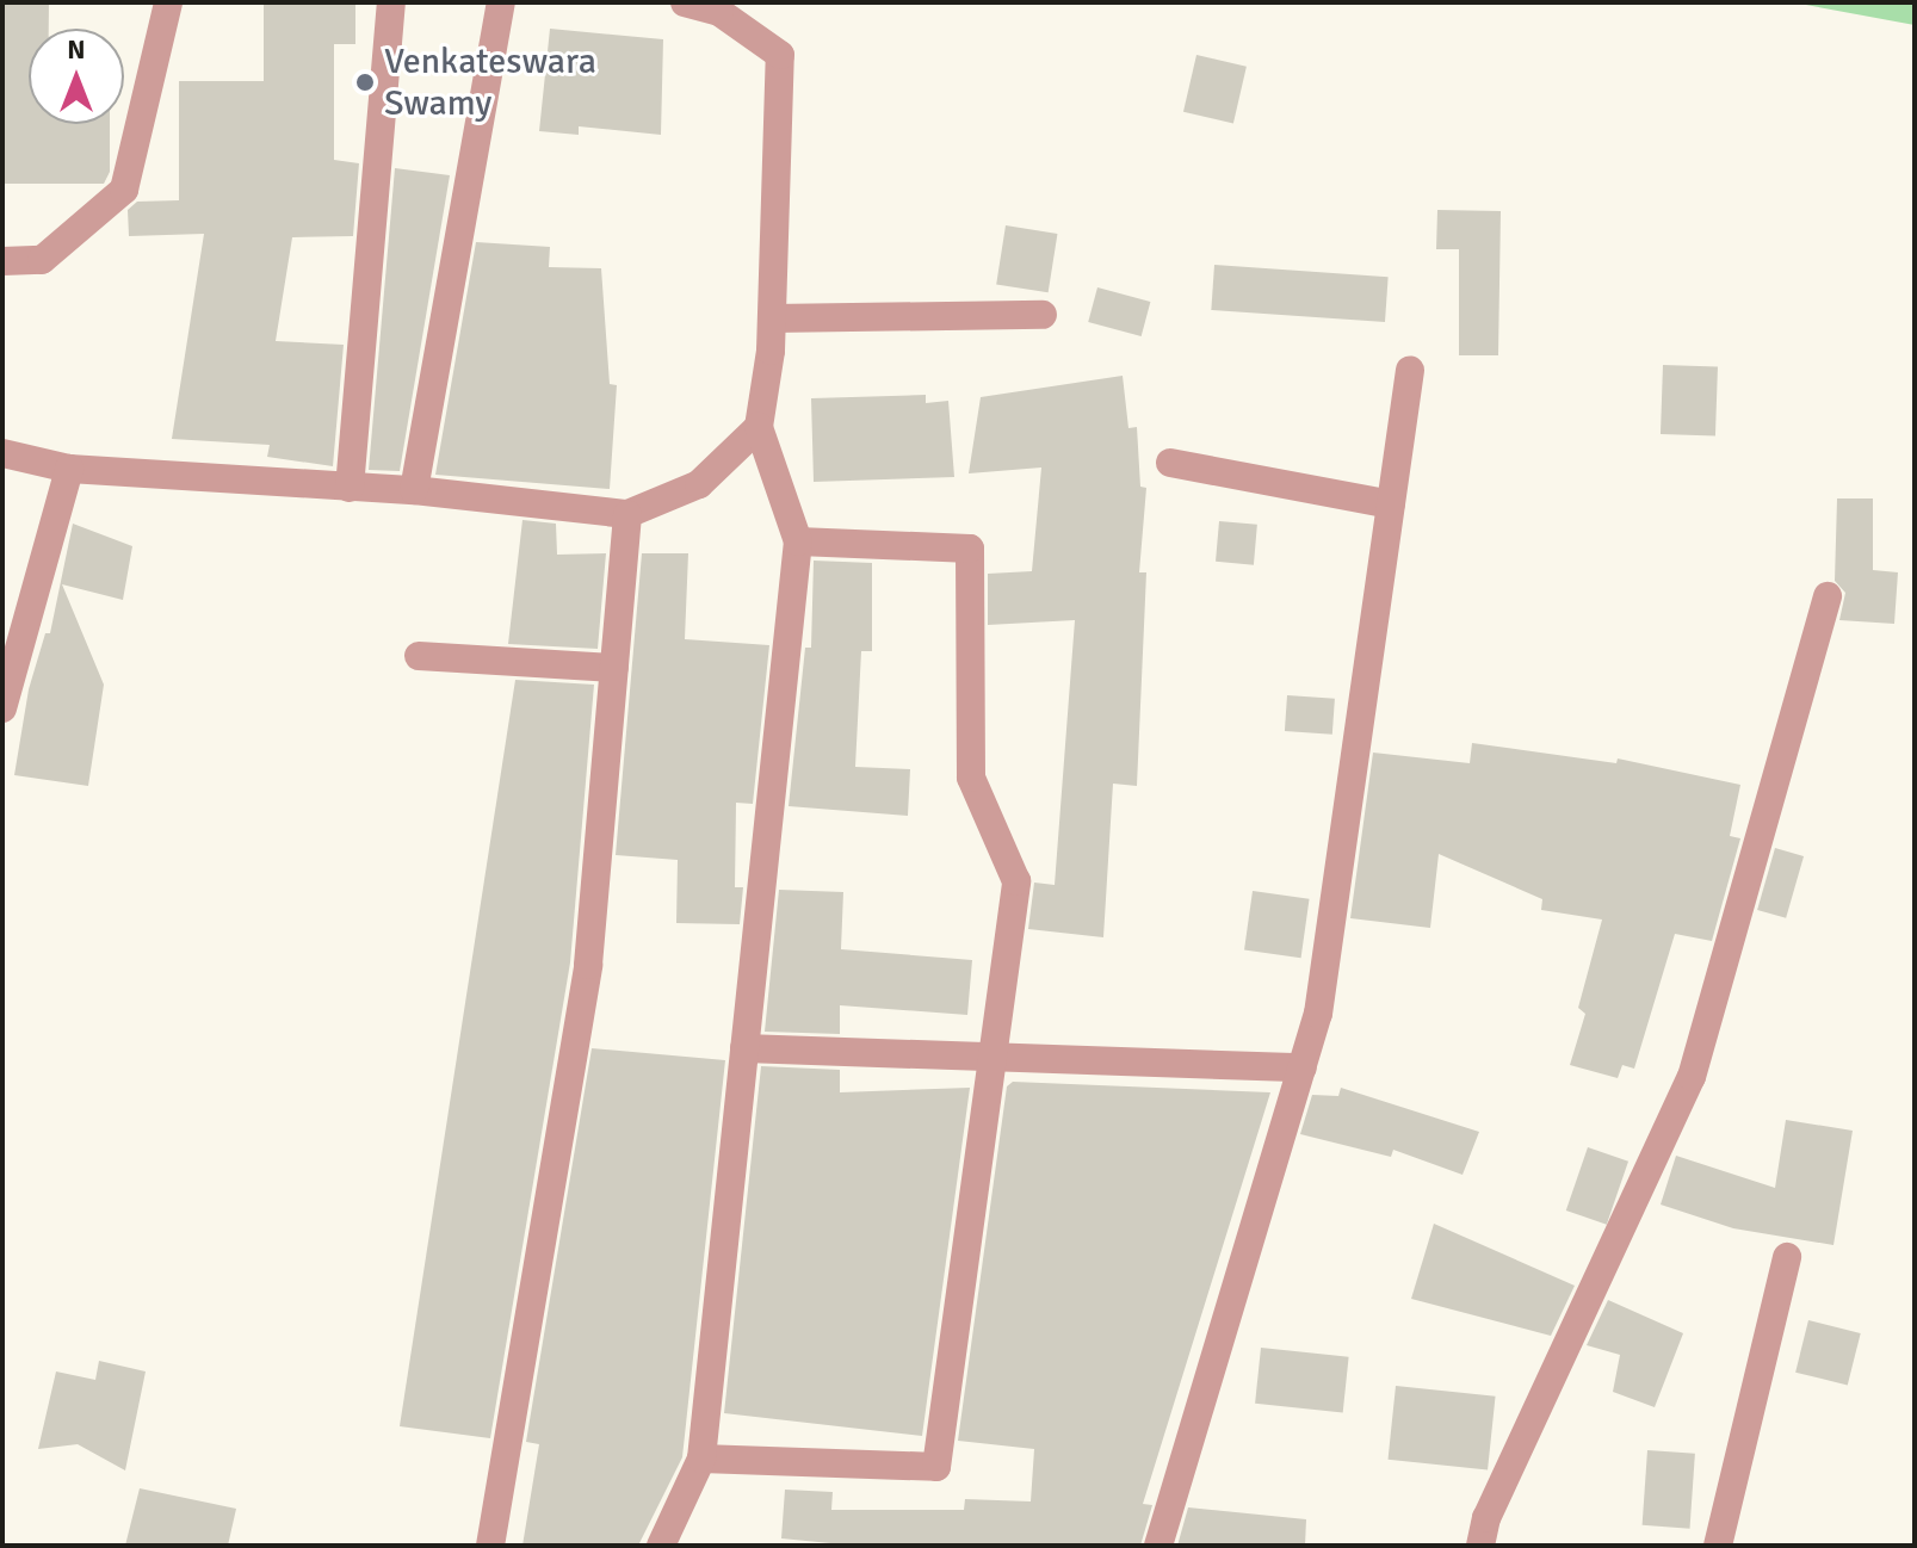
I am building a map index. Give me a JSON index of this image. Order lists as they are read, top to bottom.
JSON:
{
  "places": ["Venkateswara Swamy"],
  "north": "top"
}
